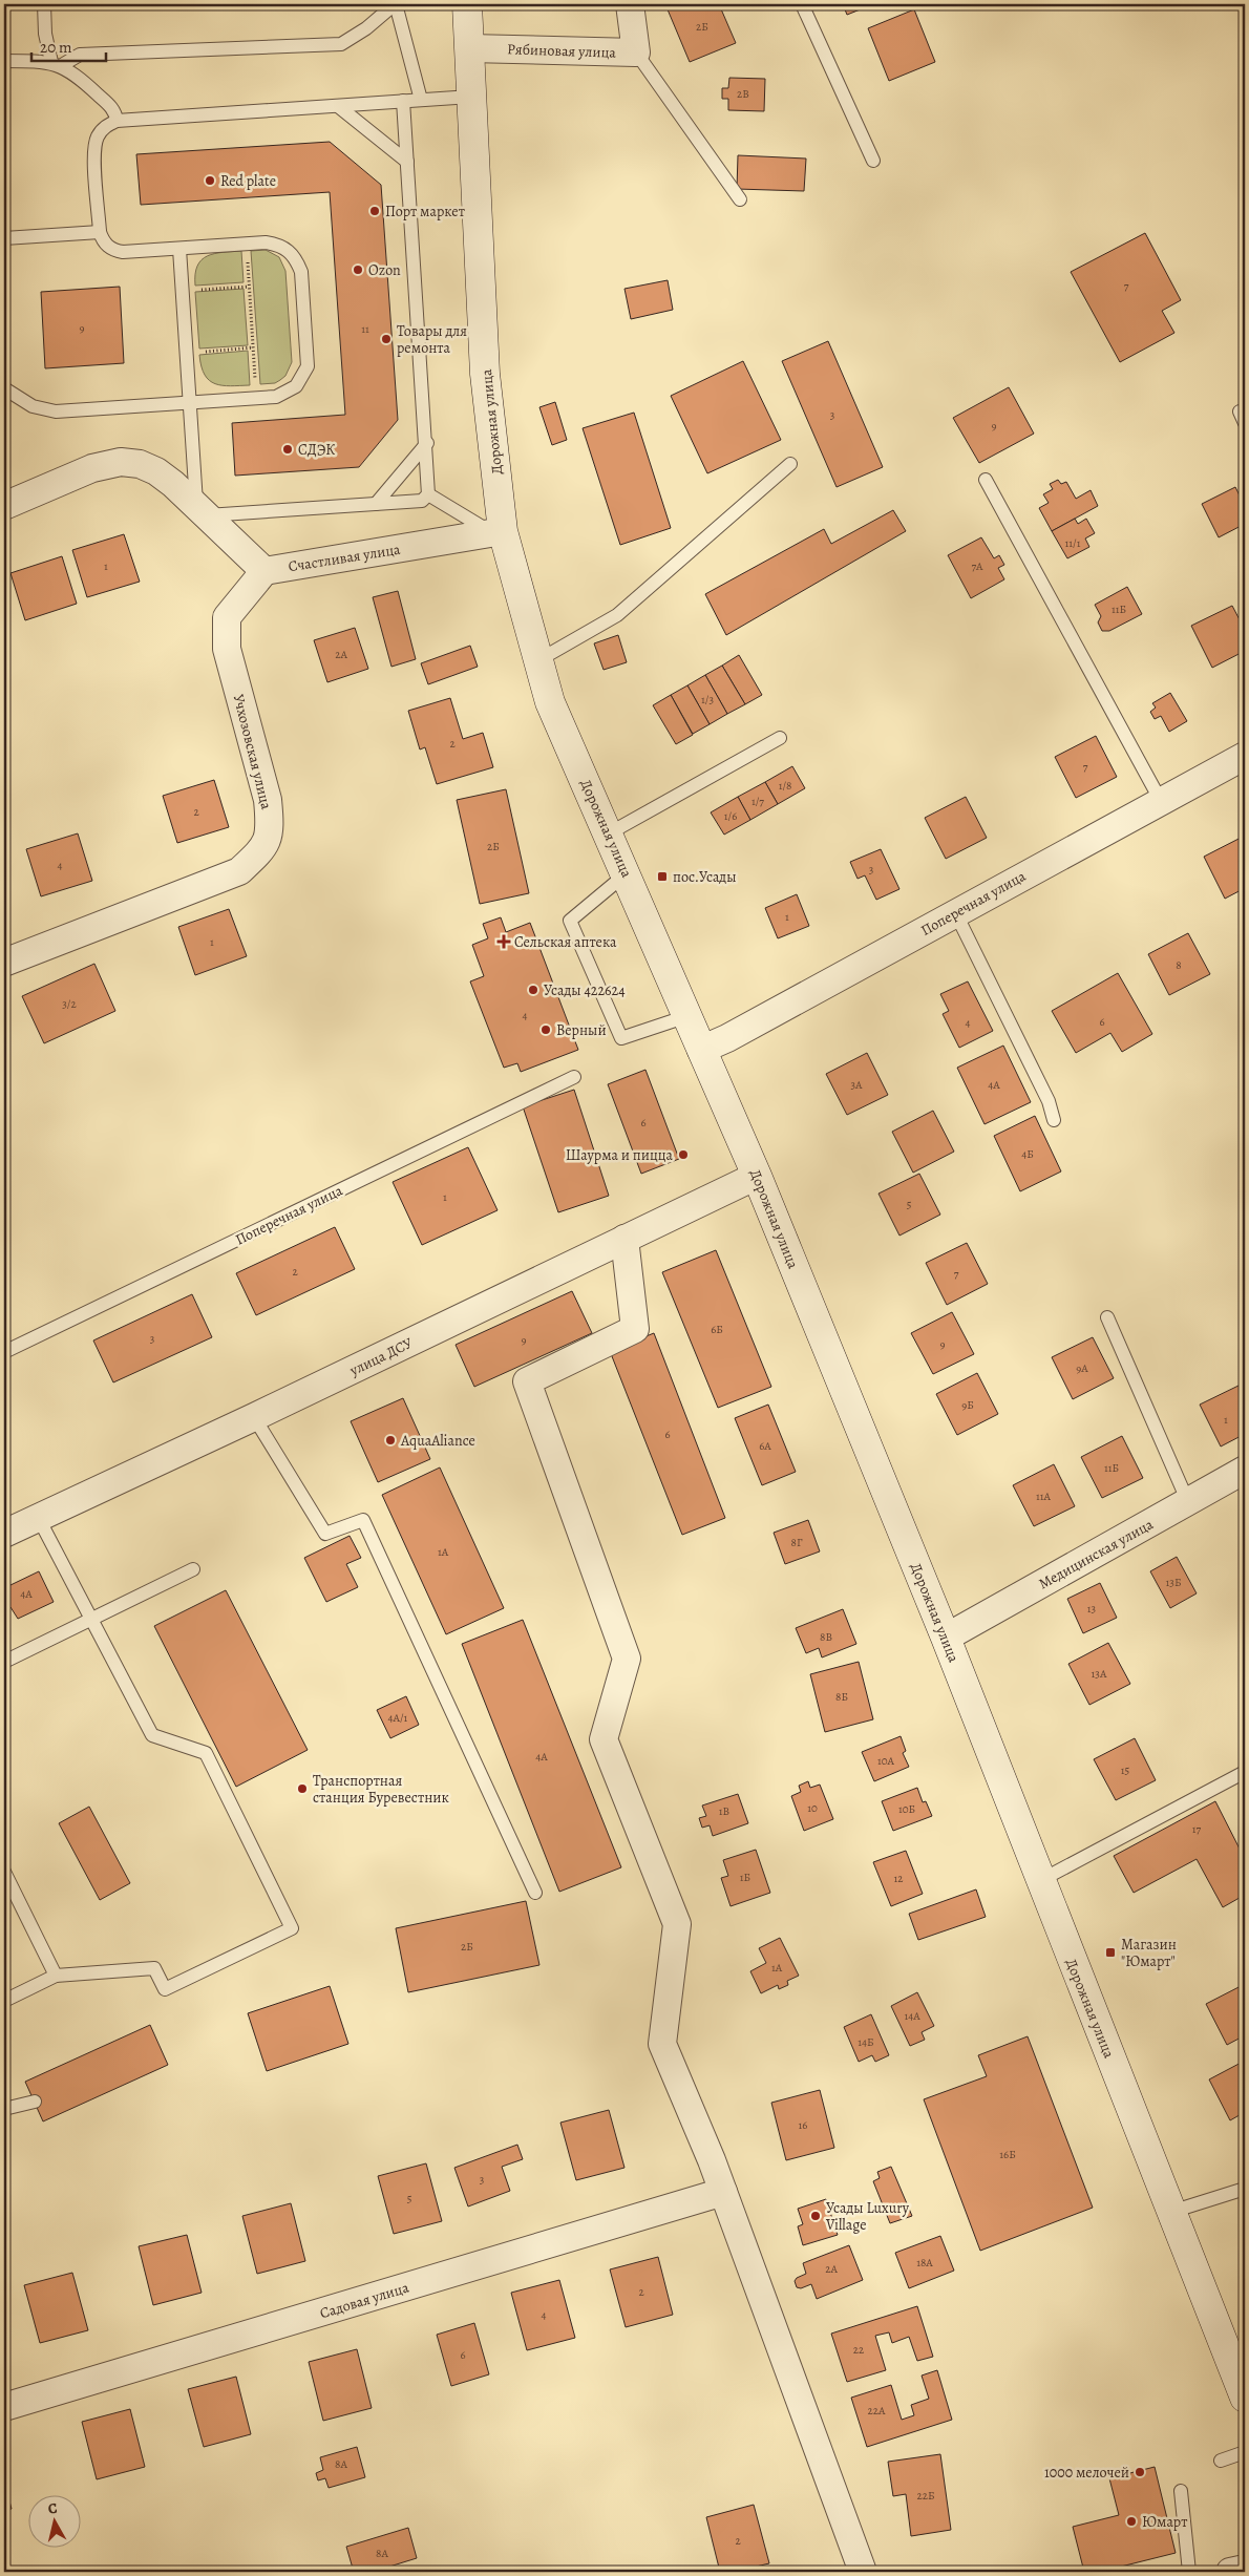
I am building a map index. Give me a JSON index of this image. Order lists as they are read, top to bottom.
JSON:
{
  "streets": {
    "street": [
      "Рябиновая улица",
      "Дорожная улица",
      "Счастливая улица",
      "Учхозовская улица",
      "Поперечная улица",
      "улица ДСУ",
      "Медицинская улица",
      "Садовая улица"
    ]
  },
  "crossings": [
    ["Рябиновая улица", "Дорожная улица"],
    ["Дорожная улица", "Счастливая улица"],
    ["Дорожная улица", "Поперечная улица"],
    ["Дорожная улица", "улица ДСУ"],
    ["Дорожная улица", "Медицинская улица"],
    ["Счастливая улица", "Учхозовская улица"]
  ],
  "places": {
    "other": [
      "Red plate",
      "Порт маркет",
      "Ozon",
      "Товары для ремонта",
      "СДЭК",
      "Усады 422624",
      "Верный",
      "Шаурма и пицца",
      "AquaAliance",
      "Транспортная станция Буревестник",
      "Усады Luxury Village",
      "1000 мелочей",
      "Юмарт"
    ],
    "transit": ["пос.Усады", "Магазин \"Юмарт\""],
    "health": ["Сельская аптека"]
  },
  "house_numbers": [
    "2Б",
    "2В",
    "7",
    "9",
    "11",
    "3",
    "9",
    "11/1",
    "1",
    "7А",
    "11Б",
    "2А",
    "1/3",
    "2",
    "7",
    "1/8",
    "1/7",
    "2",
    "1/6",
    "2Б",
    "4",
    "3",
    "1",
    "1",
    "8",
    "3/2",
    "4",
    "6",
    "4",
    "3А",
    "4А",
    "6",
    "4Б",
    "1",
    "5",
    "2",
    "7",
    "6Б",
    "3",
    "9",
    "9",
    "9А",
    "9Б",
    "1",
    "6",
    "6А",
    "11Б",
    "11А",
    "8Г",
    "1А",
    "13Б",
    "4А",
    "13",
    "8В",
    "13А",
    "8Б",
    "4А/1",
    "4А",
    "10А",
    "15",
    "10",
    "10Б",
    "1В",
    "17",
    "1Б",
    "12",
    "2Б",
    "1А",
    "14А",
    "14Б",
    "16",
    "16Б",
    "3",
    "5",
    "18А",
    "2А",
    "2",
    "4",
    "22",
    "6",
    "22А",
    "8А",
    "22Б",
    "2",
    "8А"
  ],
  "scale_bar": "20 m",
  "north": "top"
}
